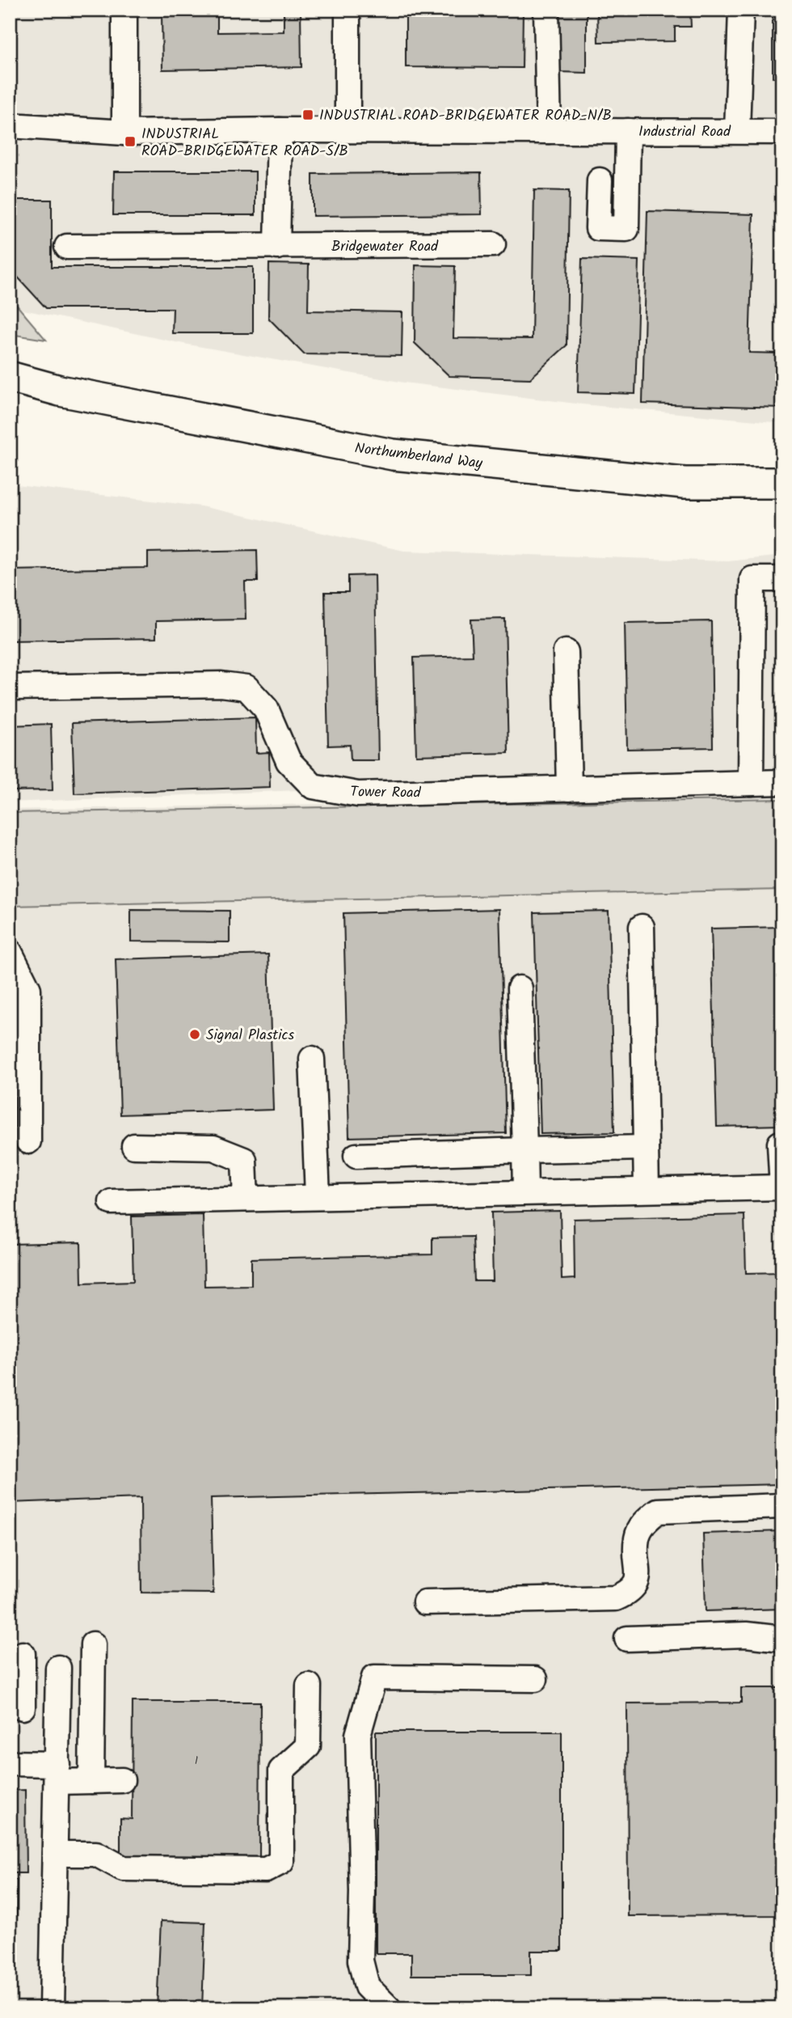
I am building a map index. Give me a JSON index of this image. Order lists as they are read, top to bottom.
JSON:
{
  "streets": {
    "main road": ["Northumberland Way"],
    "street": ["Industrial Road", "Bridgewater Road", "Tower Road"]
  },
  "places": {
    "transit": ["INDUSTRIAL ROAD-BRIDGEWATER ROAD-N/B", "INDUSTRIAL ROAD-BRIDGEWATER ROAD-S/B"],
    "other": ["Signal Plastics"]
  },
  "house_numbers": ["1"]
}
